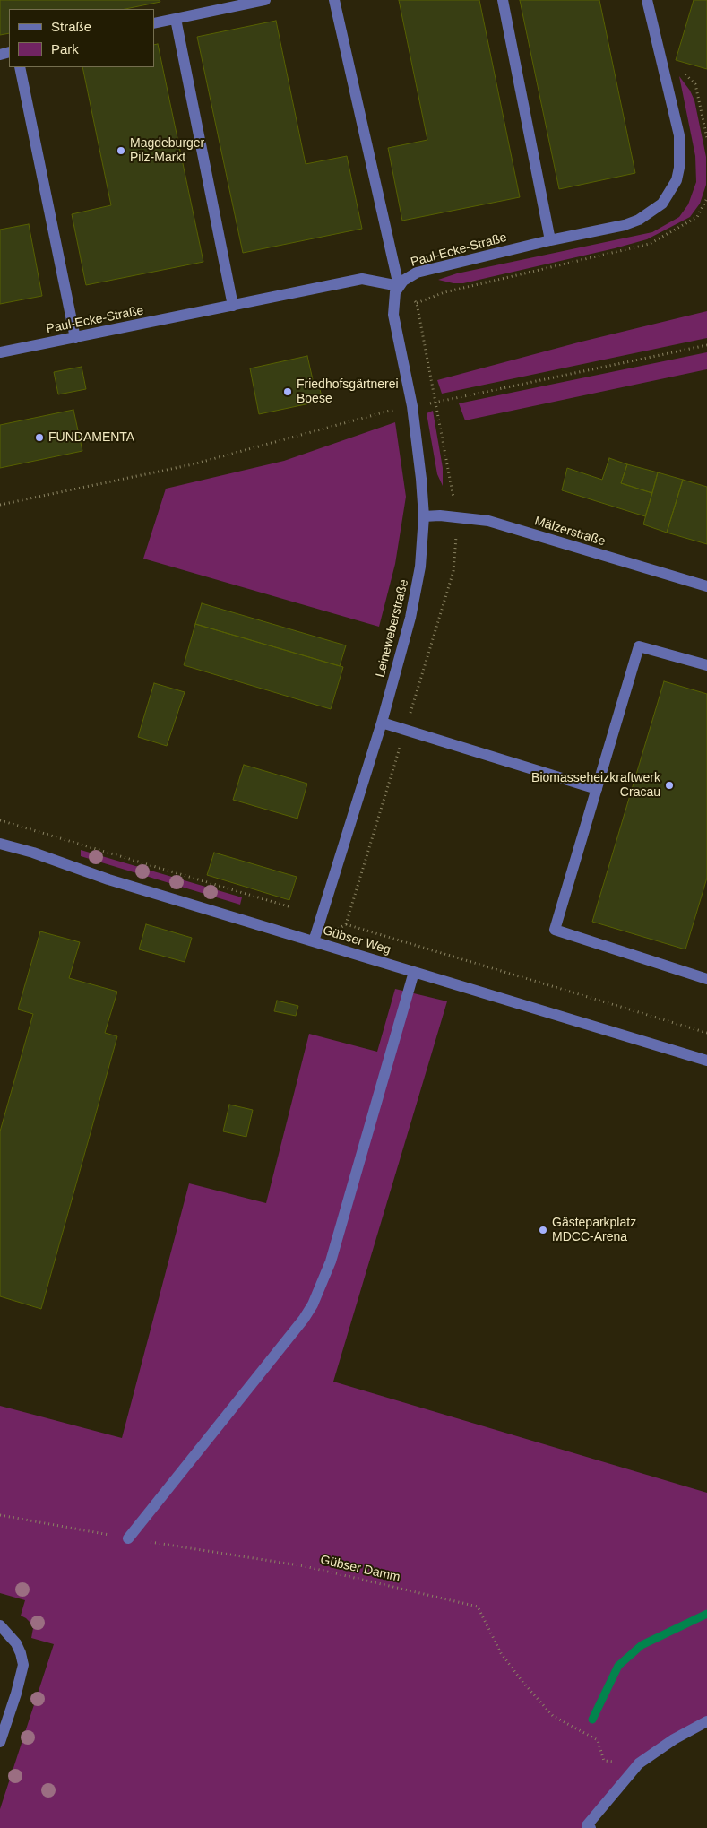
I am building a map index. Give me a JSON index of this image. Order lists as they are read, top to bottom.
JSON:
{
  "streets": {
    "street": [
      "Paul-Ecke-Straße",
      "Mälzerstraße",
      "Leineweberstraße",
      "Gübser Weg"
    ],
    "path": ["Gübser Damm"]
  },
  "crossings": [
    ["Paul-Ecke-Straße", "Leineweberstraße"],
    ["Mälzerstraße", "Leineweberstraße"],
    ["Leineweberstraße", "Gübser Weg"]
  ],
  "places": [
    "Magdeburger Pilz-Markt",
    "Friedhofsgärtnerei Boese",
    "FUNDAMENTA",
    "Biomasseheizkraftwerk Cracau",
    "Gästeparkplatz MDCC-Arena"
  ],
  "legend": ["Straße", "Park"]
}
